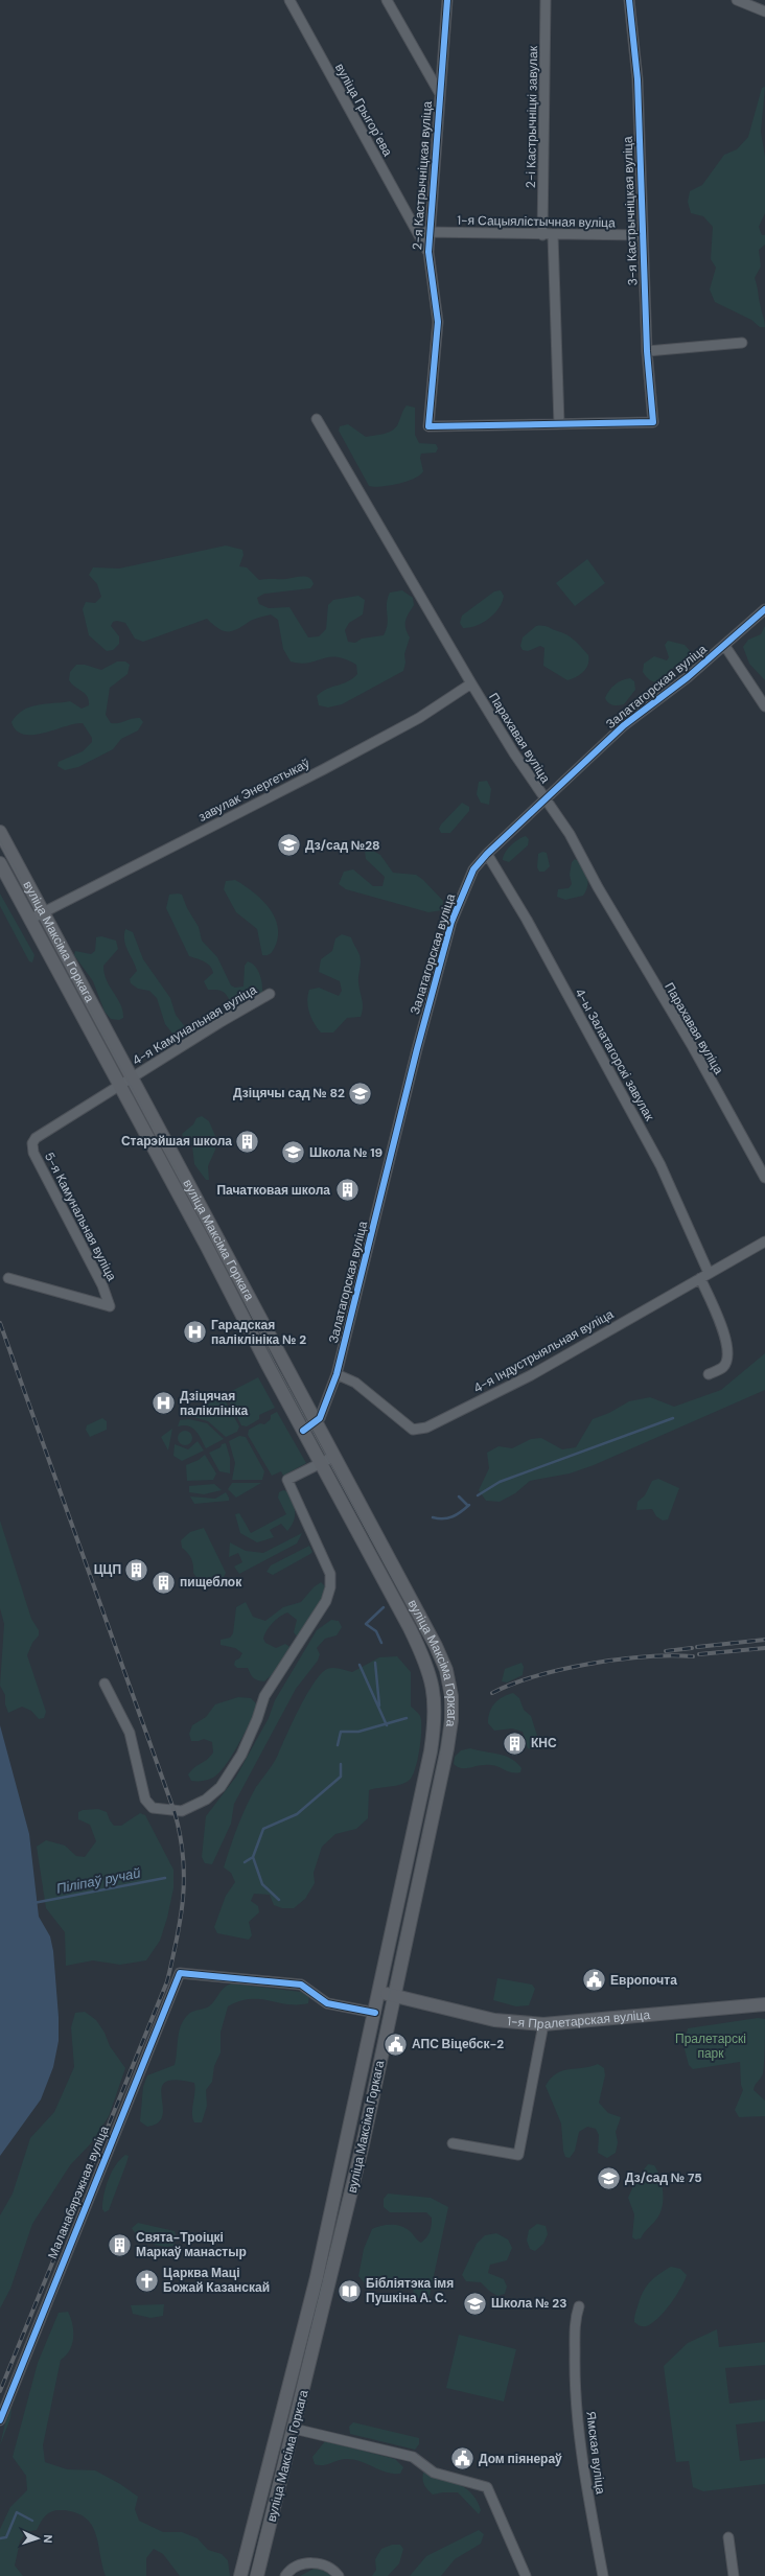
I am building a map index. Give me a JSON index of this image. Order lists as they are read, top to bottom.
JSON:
{
  "streets": {
    "main road": ["вуліца Максіма Горкага", "1-я Пралетарская вуліца"],
    "street": [
      "вуліца Грыгорʼева",
      "2-і Кастрычніцкі завулак",
      "2-я Кастрычніцкая вуліца",
      "3-я Кастрычніцкая вуліца",
      "1-я Сацыялістычная вуліца",
      "Залатагорская вуліца",
      "Парахавая вуліца",
      "завулак Энергетыкаў",
      "4-я Камунальная вуліца",
      "4-ы Залатагорскі завулак",
      "5-я Камунальная вуліца",
      "4-я Індустрыяльная вуліца",
      "Маланабярэжная вуліца",
      "Ямская вуліца"
    ]
  },
  "crossings": [
    ["вуліца Грыгорʼева", "2-я Кастрычніцкая вуліца"],
    ["2-і Кастрычніцкі завулак", "1-я Сацыялістычная вуліца"],
    ["2-я Кастрычніцкая вуліца", "3-я Кастрычніцкая вуліца"],
    ["2-я Кастрычніцкая вуліца", "1-я Сацыялістычная вуліца"],
    ["3-я Кастрычніцкая вуліца", "1-я Сацыялістычная вуліца"],
    ["Залатагорская вуліца", "Парахавая вуліца"],
    ["Залатагорская вуліца", "вуліца Максіма Горкага"],
    ["Залатагорская вуліца", "4-ы Залатагорскі завулак"],
    ["Залатагорская вуліца", "4-я Індустрыяльная вуліца"],
    ["Парахавая вуліца", "завулак Энергетыкаў"],
    ["завулак Энергетыкаў", "вуліца Максіма Горкага"],
    ["вуліца Максіма Горкага", "4-я Камунальная вуліца"],
    ["вуліца Максіма Горкага", "5-я Камунальная вуліца"],
    ["вуліца Максіма Горкага", "1-я Пралетарская вуліца"],
    ["вуліца Максіма Горкага", "Маланабярэжная вуліца"],
    ["4-я Камунальная вуліца", "5-я Камунальная вуліца"],
    ["4-ы Залатагорскі завулак", "4-я Індустрыяльная вуліца"]
  ],
  "water": ["Піліпаў ручай"],
  "parks": ["Пралетарскі парк"],
  "places": {
    "school or university": [
      "Дз/сад №28",
      "Дзіцячы сад № 82",
      "Школа № 19",
      "Дз/сад № 75",
      "Школа № 23"
    ],
    "building": [
      "Старэйшая школа",
      "Пачатковая школа",
      "ЦЦП",
      "пищеблок",
      "КНС",
      "Свята-Троіцкі Маркаў манастыр"
    ],
    "hospital": ["Гарадская паліклініка № 2", "Дзіцячая паліклініка"],
    "public building": ["Европочта", "АПС Віцебск-2", "Дом піянераў"],
    "church": ["Царква Маці Божай Казанскай"],
    "library": ["Бібліятэка імя Пушкіна А. С."]
  },
  "north": "right"
}
